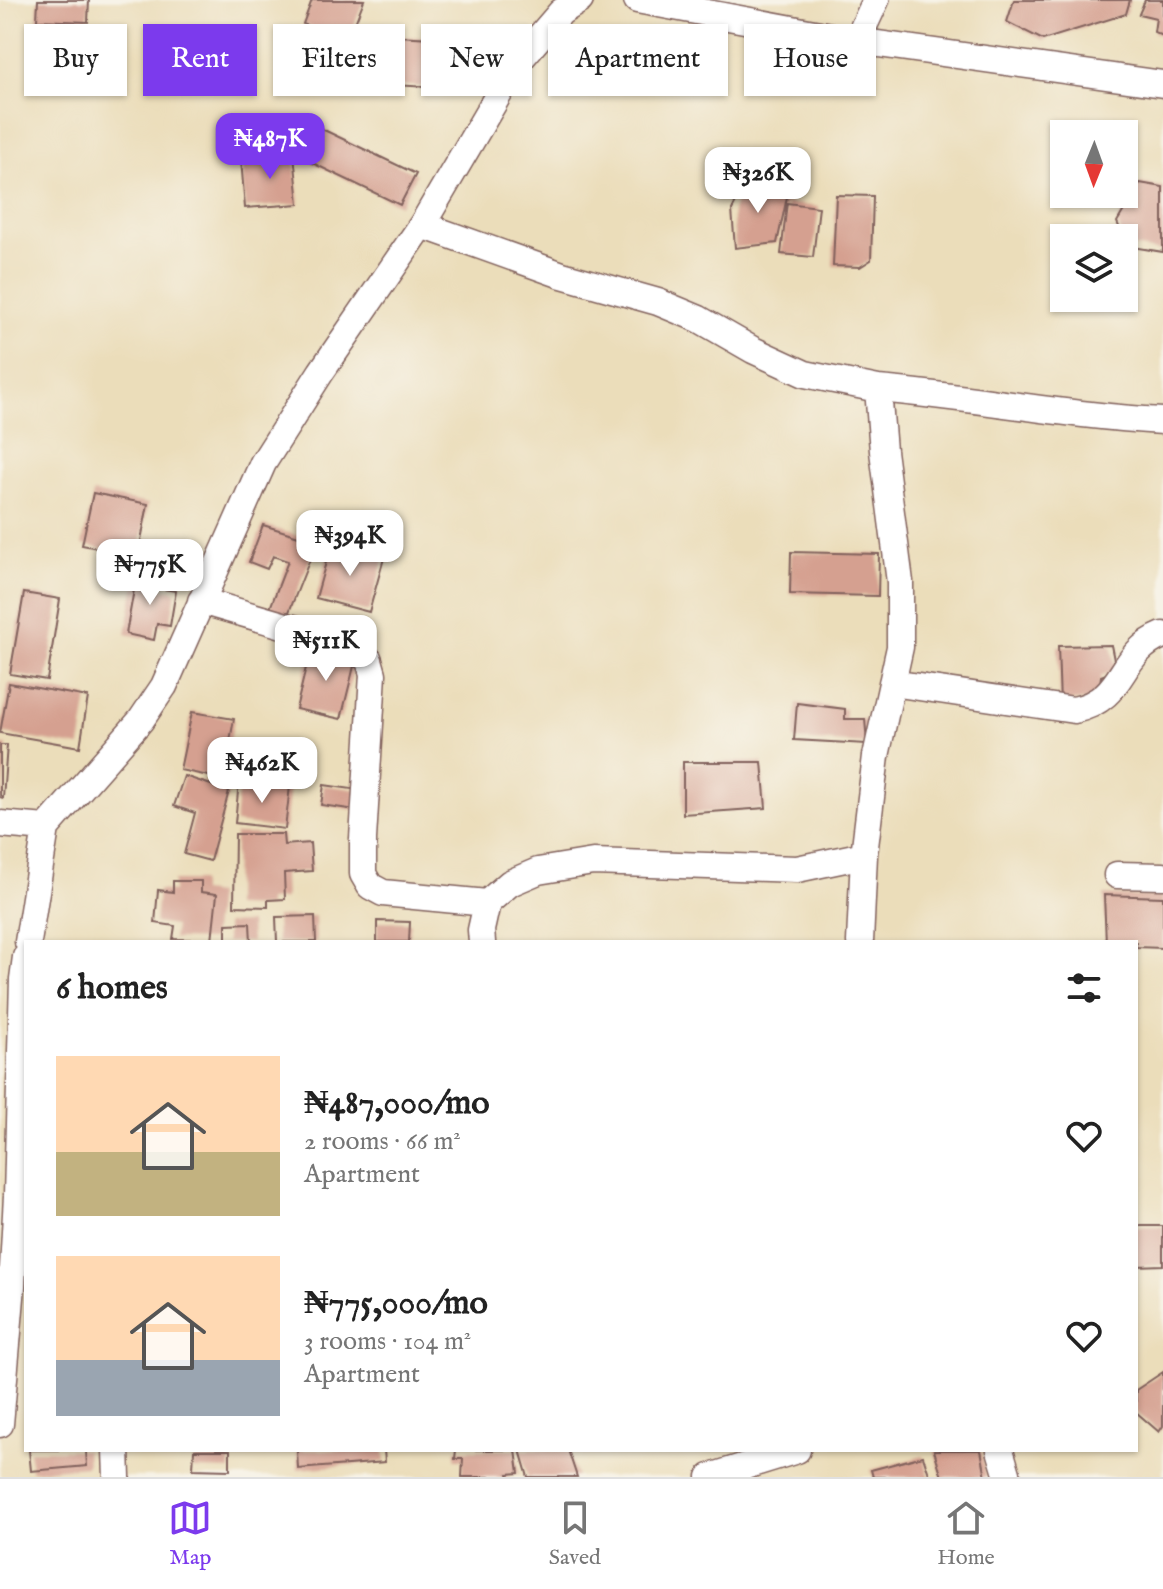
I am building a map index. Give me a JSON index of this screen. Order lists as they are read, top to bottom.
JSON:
{
  "north": "bottom",
  "page": {
    "chip": [
      "Buy",
      "Rent",
      "Filters",
      "New",
      "Apartment",
      "House"
    ],
    "price": [
      "₦487K",
      "₦326K",
      "₦394K",
      "₦775K",
      "₦511K",
      "₦462K"
    ],
    "heading": "6 homes",
    "list": [
      {
        "name": "₦487,000/mo",
        "note": "2 rooms · 66 m² · Apartment"
      },
      {
        "name": "₦775,000/mo",
        "note": "3 rooms · 104 m² · Apartment"
      }
    ],
    "tabs": ["Map", "Saved", "Home"]
  }
}
